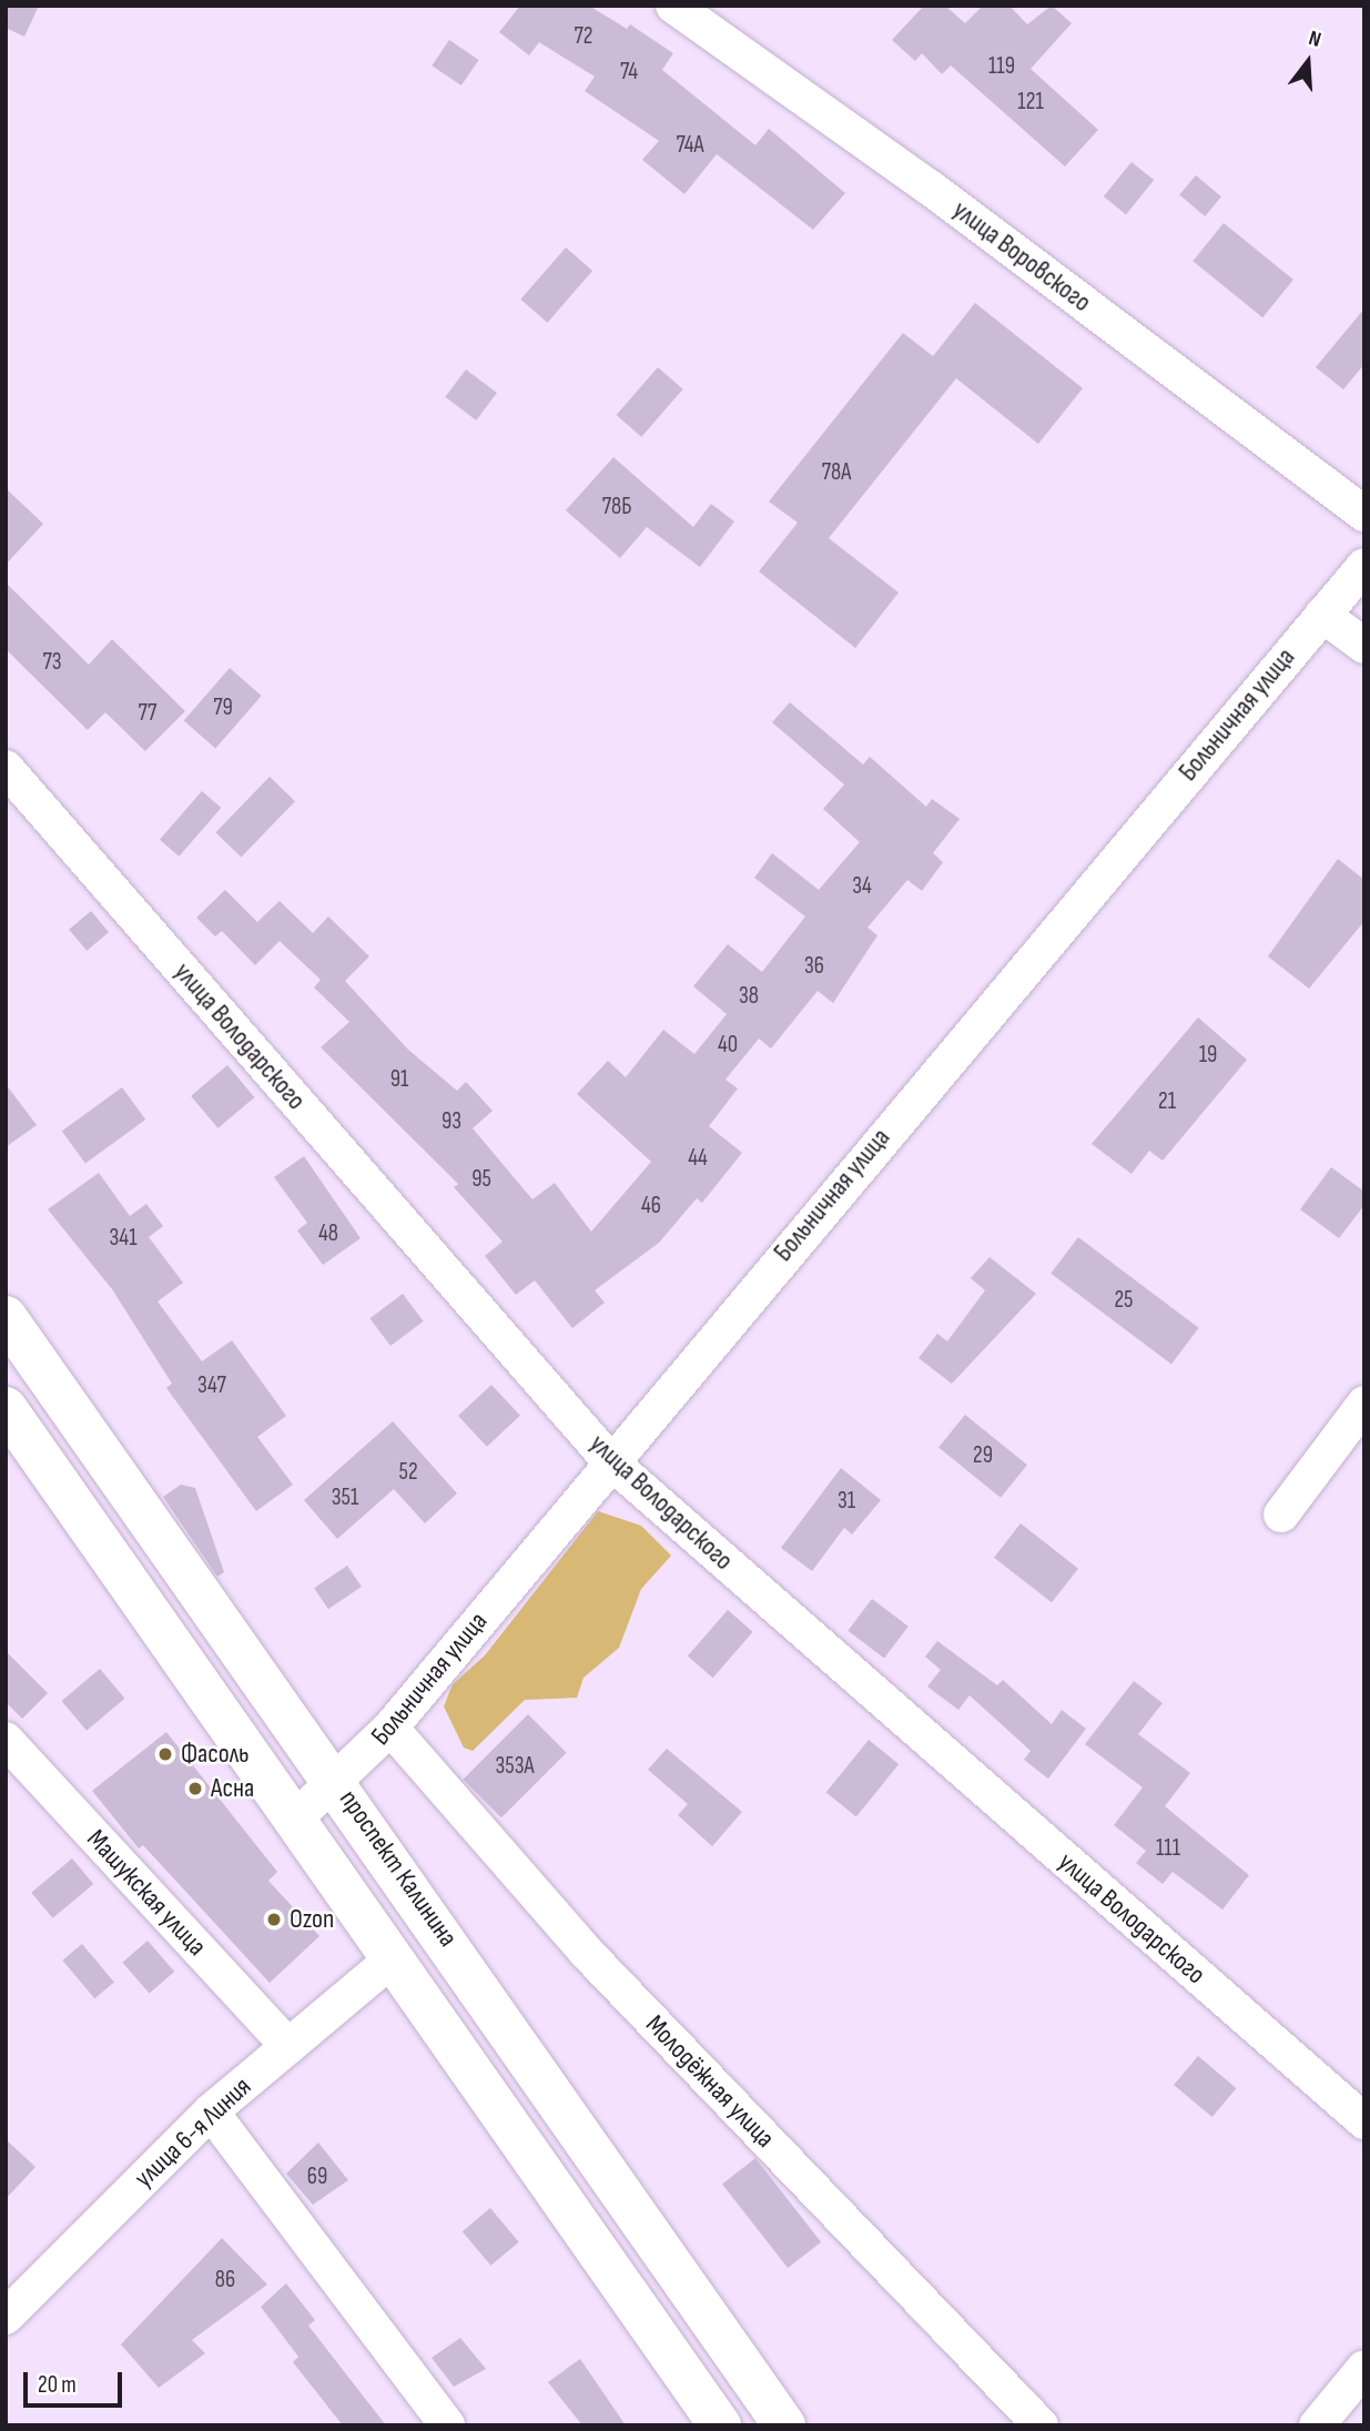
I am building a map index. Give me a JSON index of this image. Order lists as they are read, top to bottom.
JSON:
{
  "streets": {
    "main road": ["проспект Калинина"],
    "street": [
      "улица Воровского",
      "Больничная улица",
      "улица Володарского",
      "Машукская улица",
      "Молодёжная улица",
      "улица 6-я Линия"
    ]
  },
  "crossings": [
    ["Больничная улица", "улица Володарского"],
    ["Больничная улица", "проспект Калинина"],
    ["Больничная улица", "Молодёжная улица"],
    ["проспект Калинина", "улица 6-я Линия"],
    ["Машукская улица", "улица 6-я Линия"]
  ],
  "places": ["Фасоль", "Асна", "Ozon"],
  "house_numbers": [
    "72",
    "119",
    "74",
    "121",
    "74А",
    "78А",
    "78Б",
    "73",
    "79",
    "77",
    "34",
    "36",
    "38",
    "40",
    "19",
    "91",
    "21",
    "93",
    "44",
    "95",
    "46",
    "48",
    "341",
    "25",
    "347",
    "29",
    "52",
    "351",
    "31",
    "353А",
    "111",
    "69",
    "86"
  ],
  "scale_bar": "20 m",
  "north": "top"
}
